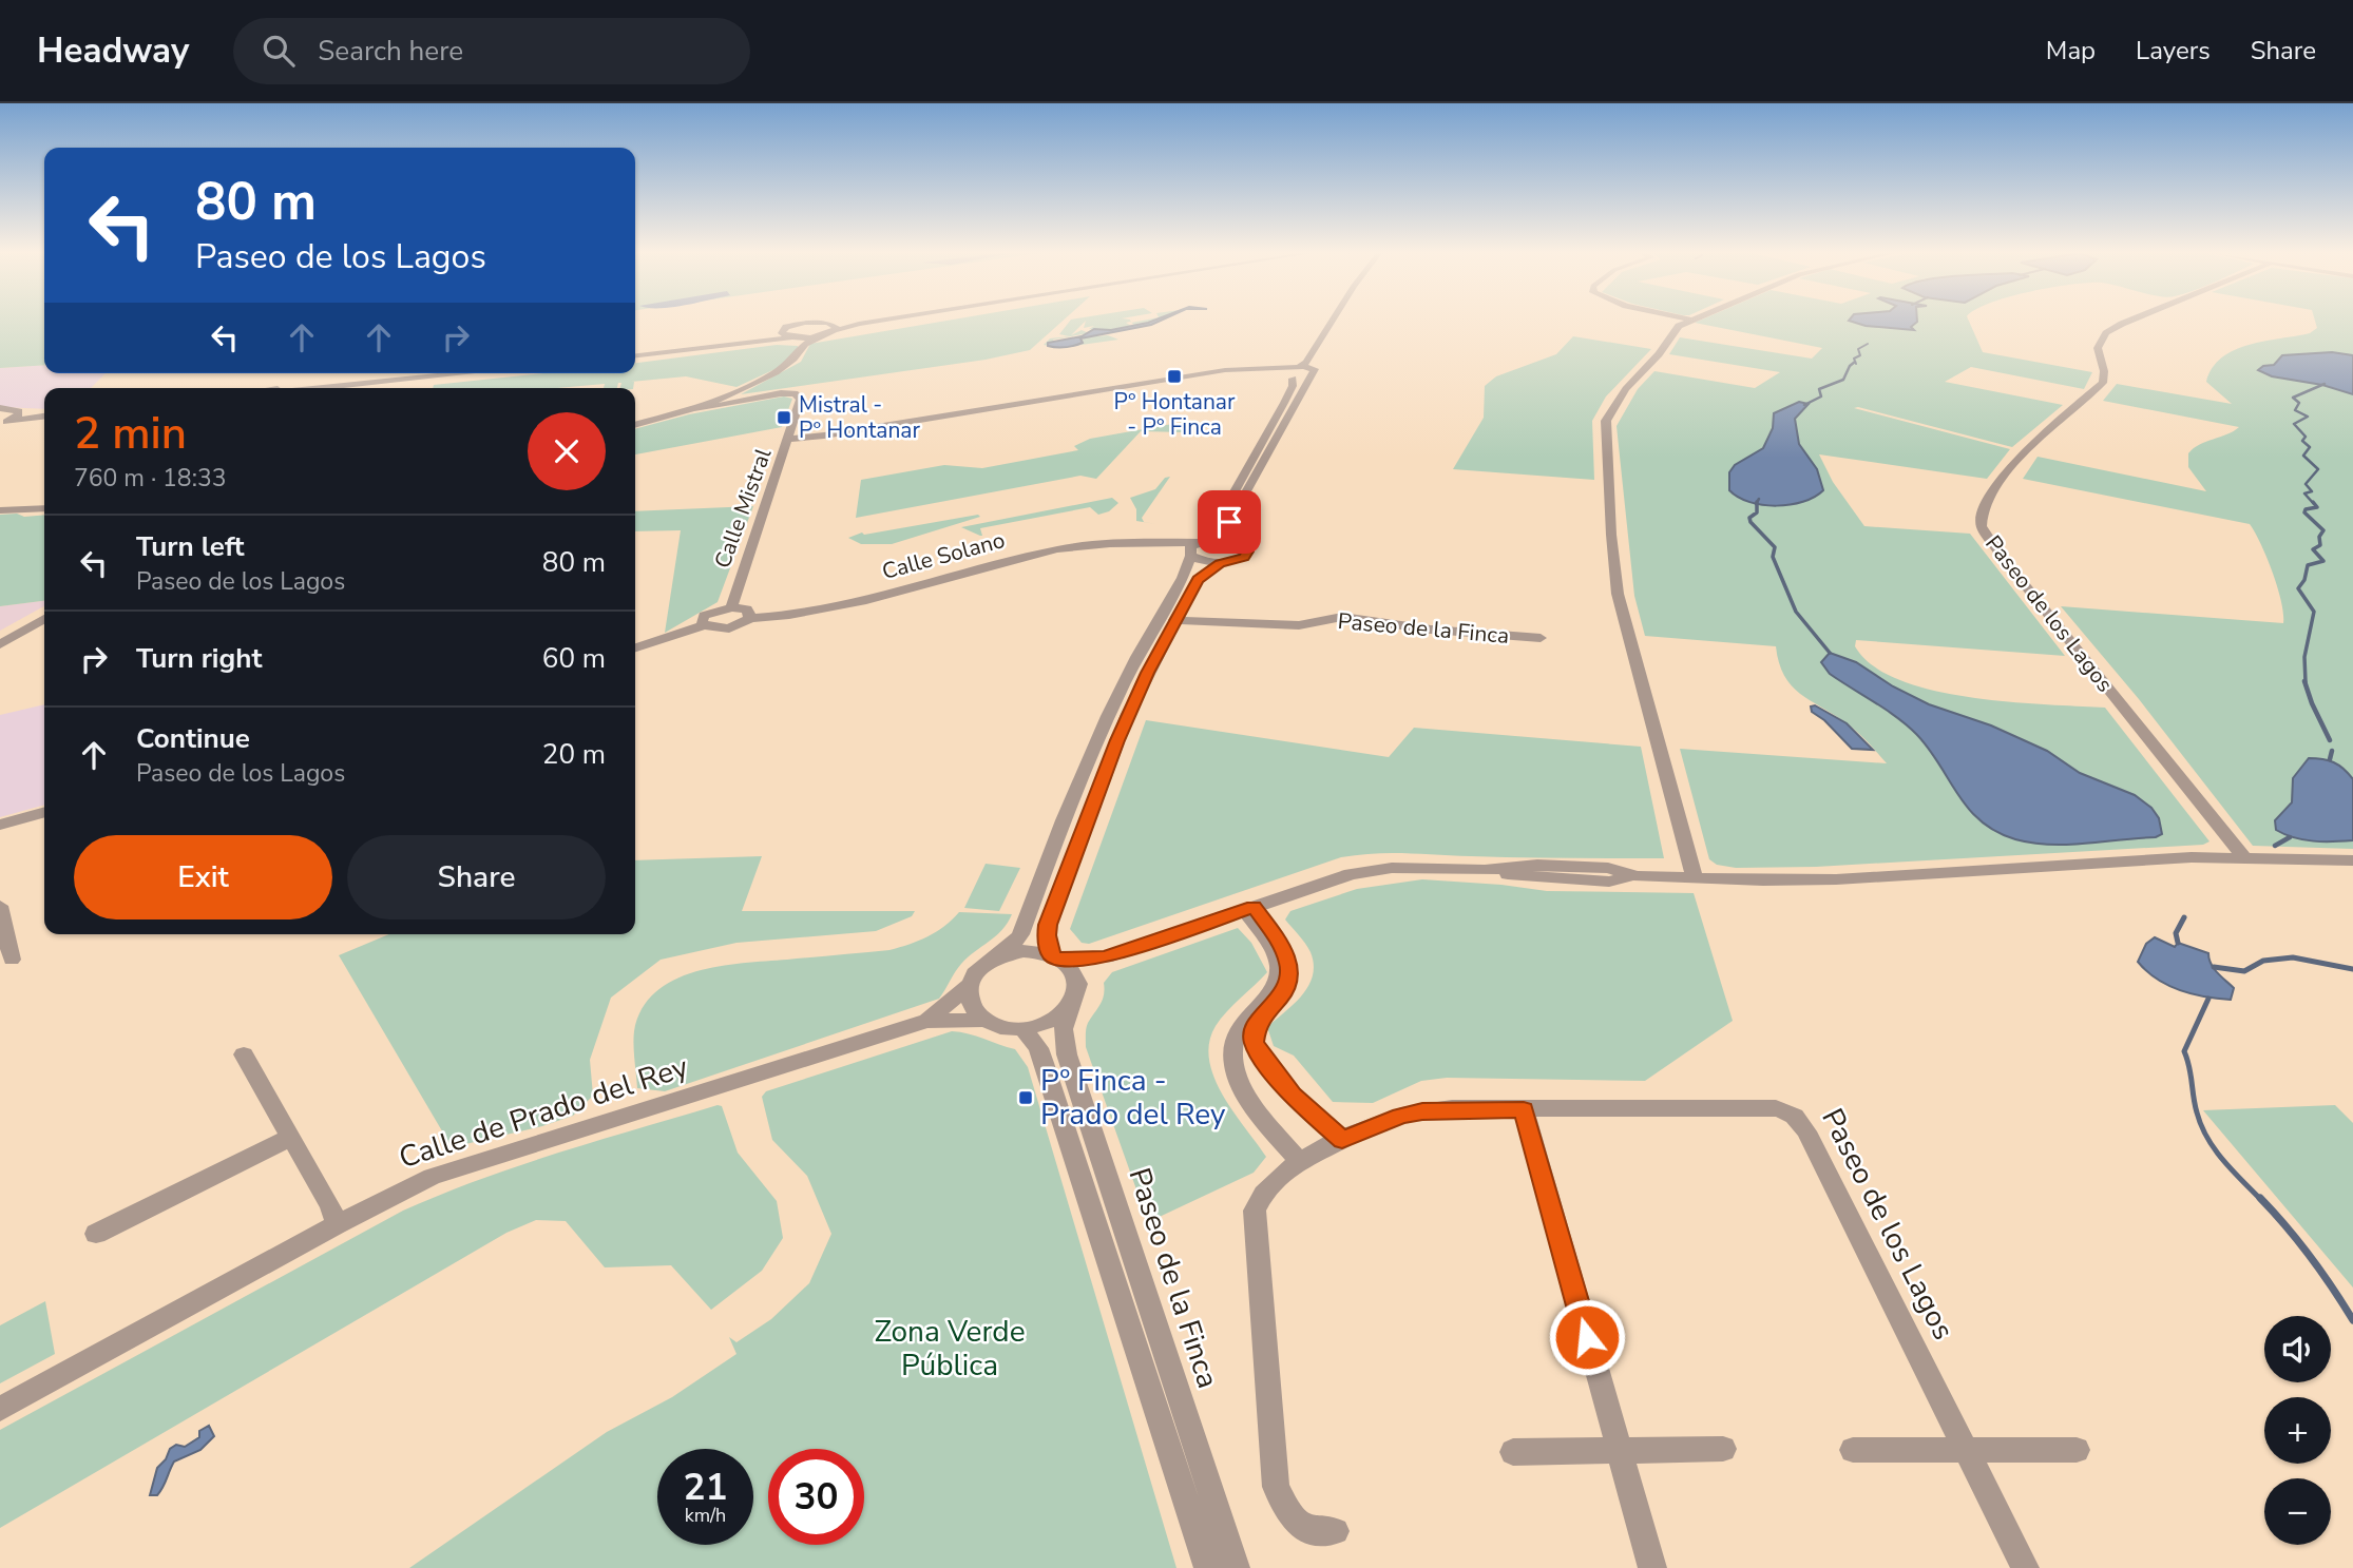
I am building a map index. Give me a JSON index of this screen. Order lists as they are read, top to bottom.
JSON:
{
  "streets": {
    "street": [
      "Calle Mistral",
      "Calle Solano",
      "Paseo de los Lagos",
      "Paseo de la Finca",
      "Calle de Prado del Rey"
    ]
  },
  "crossings": [
    ["Paseo de la Finca", "Calle de Prado del Rey"]
  ],
  "parks": ["Zona Verde Pública"],
  "places": {
    "transit": ["Pº Hontanar - Pº Finca", "Mistral - Pº Hontanar", "Pº Finca - Prado del Rey"]
  },
  "page": {
    "header": "Headway",
    "search": "Search here",
    "nav": ["Map", "Layers", "Share"],
    "turn": ["80 m", "Paseo de los Lagos"],
    "heading": ["2 min", "760 m · 18:33"],
    "list": [
      {
        "name": "Turn left",
        "note": "Paseo de los Lagos",
        "value": "80 m"
      },
      {
        "name": "Turn right",
        "value": "60 m"
      },
      {
        "name": "Continue",
        "note": "Paseo de los Lagos",
        "value": "20 m"
      }
    ],
    "buttons": ["Exit", "Share"],
    "map_buttons": ["+", "−"],
    "speed": "21 km/h",
    "limit": "30"
  }
}
